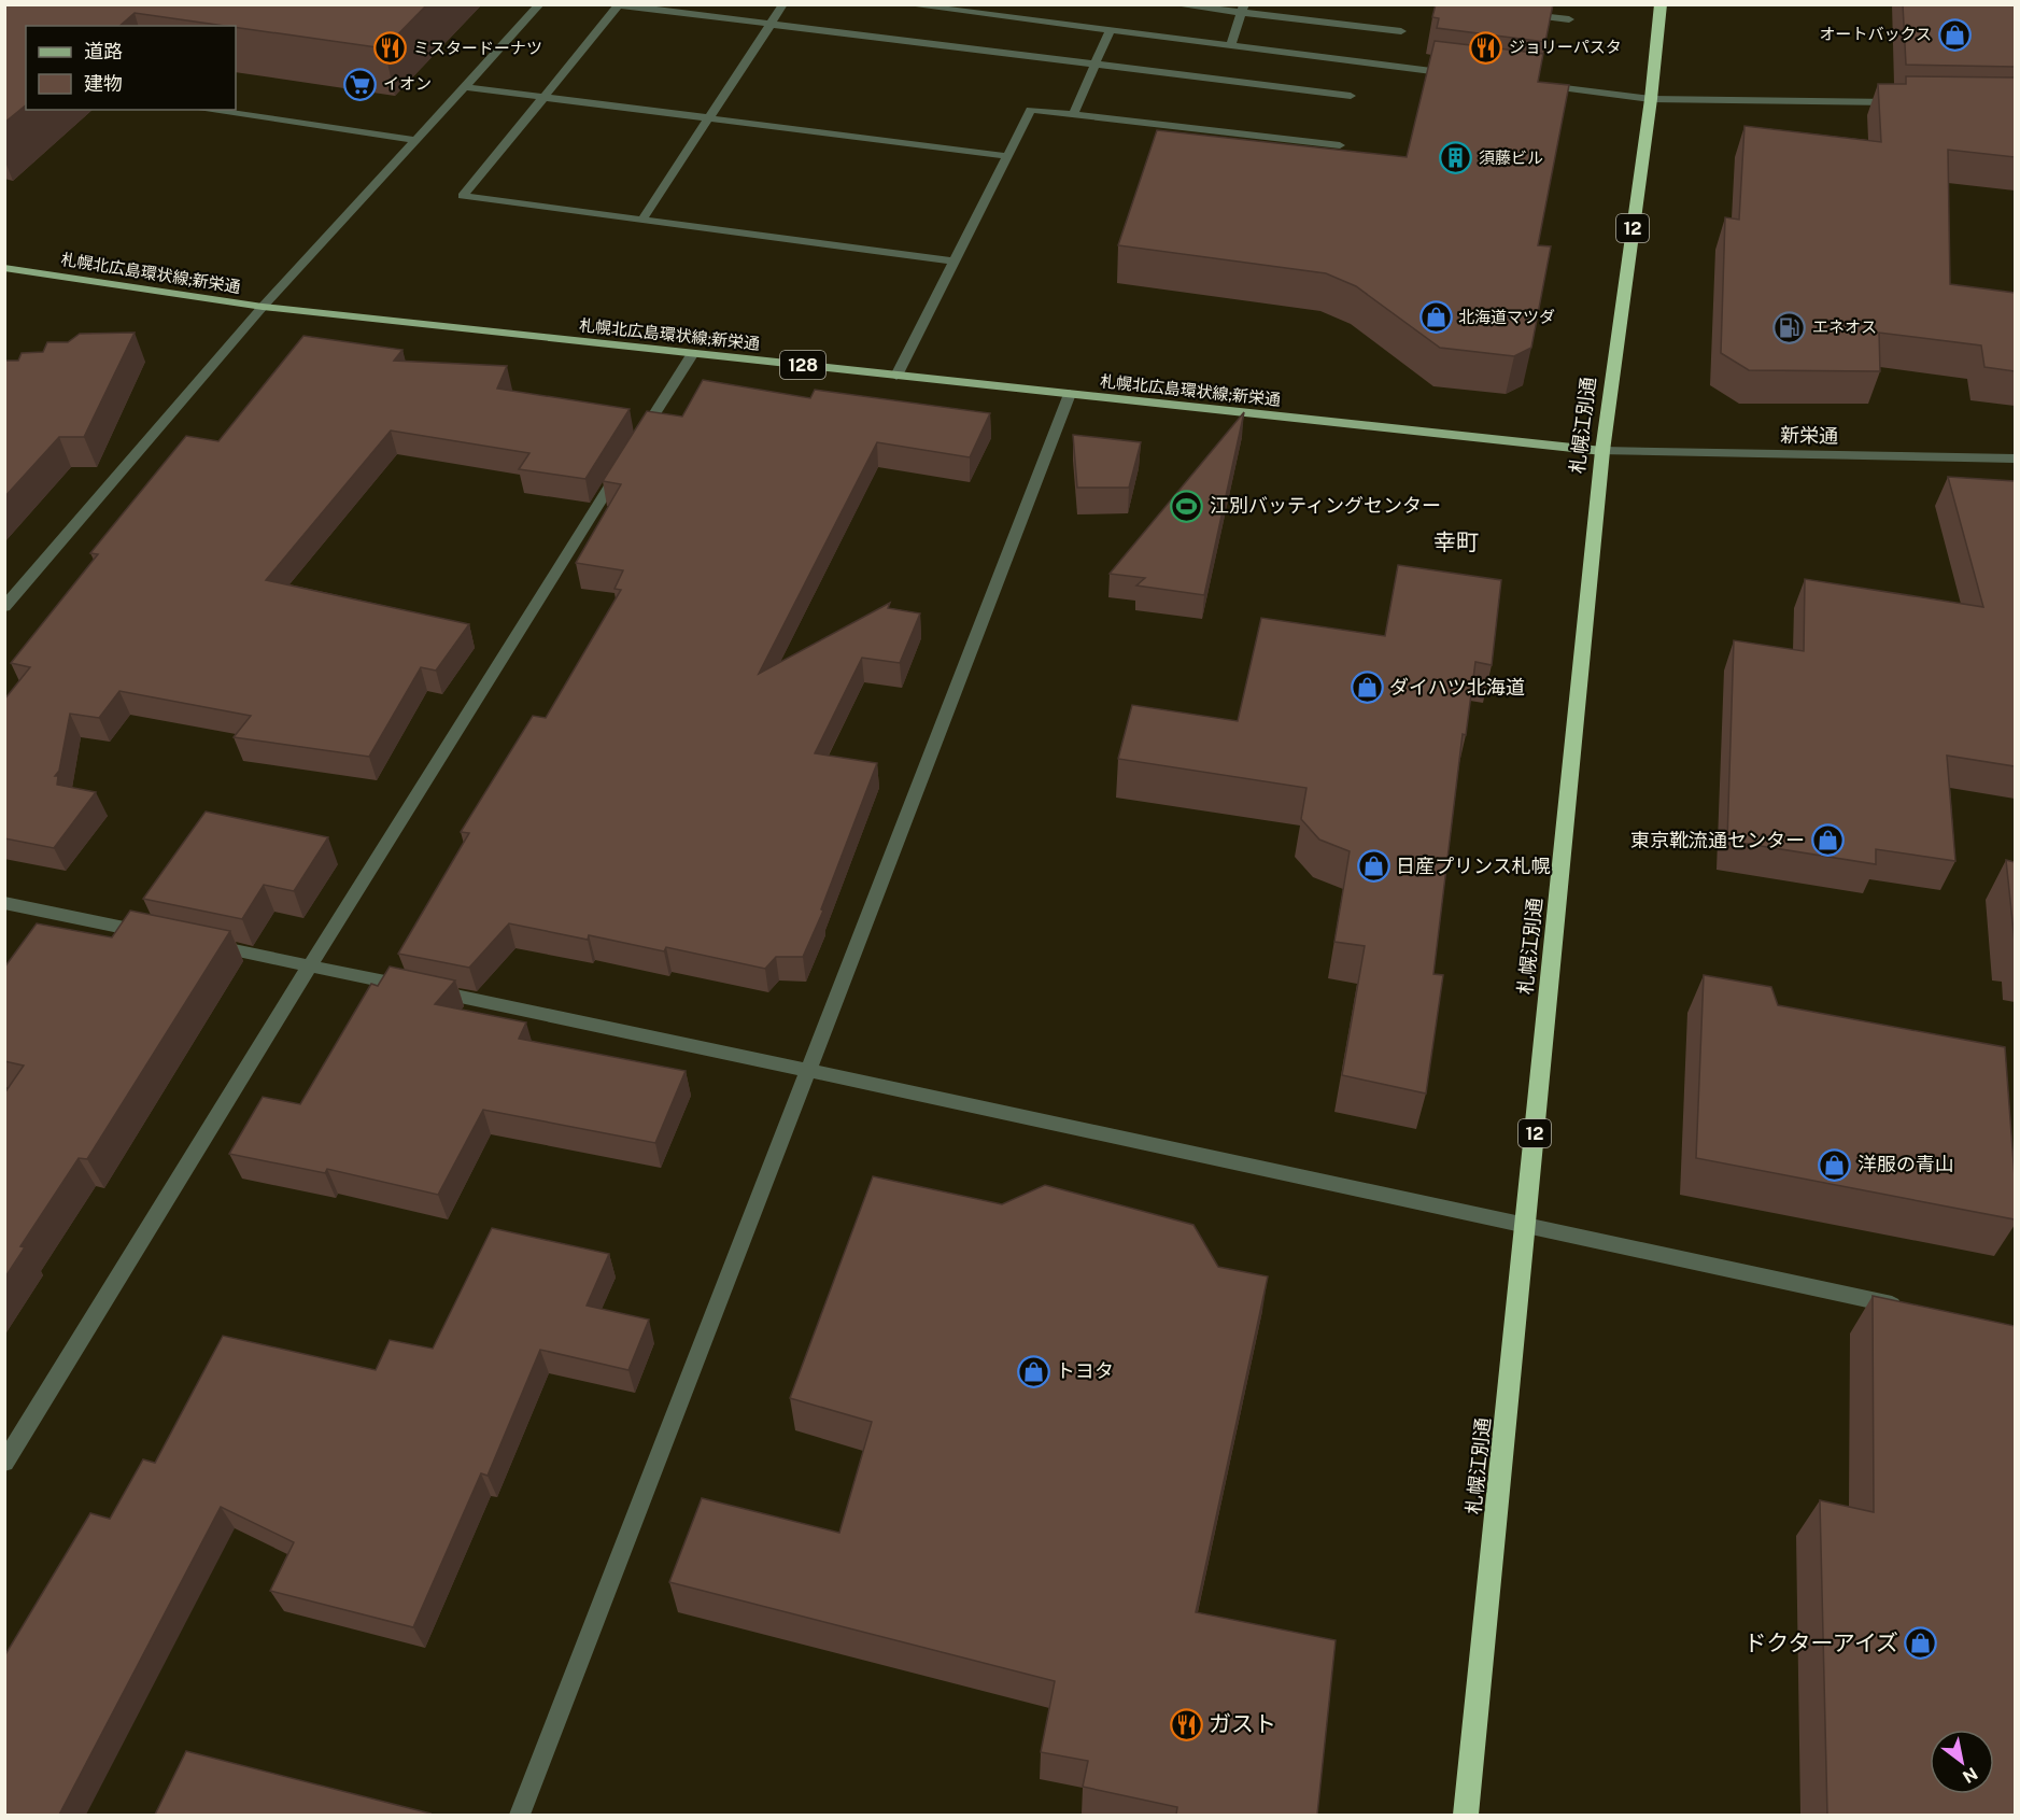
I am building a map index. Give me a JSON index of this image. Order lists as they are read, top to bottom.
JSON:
{
  "streets": {
    "highway": ["12", "札幌江別通"],
    "main road": ["札幌北広島環状線;新栄通", "128"],
    "street": ["新栄通"]
  },
  "crossings": [
    ["札幌北広島環状線;新栄通", "札幌江別通"],
    ["札幌北広島環状線;新栄通", "新栄通"],
    ["札幌江別通", "新栄通"]
  ],
  "districts": ["幸町"],
  "places": {
    "shop": [
      "オートバックス",
      "北海道マツダ",
      "ダイハツ北海道",
      "東京靴流通センター",
      "日産プリンス札幌",
      "洋服の青山",
      "トヨタ",
      "ドクターアイズ"
    ],
    "restaurant": ["ジョリーパスタ", "ミスタードーナツ", "ガスト"],
    "supermarket": ["イオン"],
    "building": ["須藤ビル"],
    "fuel station": ["エネオス"],
    "sports": ["江別バッティングセンター"]
  },
  "legend": ["道路", "建物"],
  "north": "bottom right"
}
